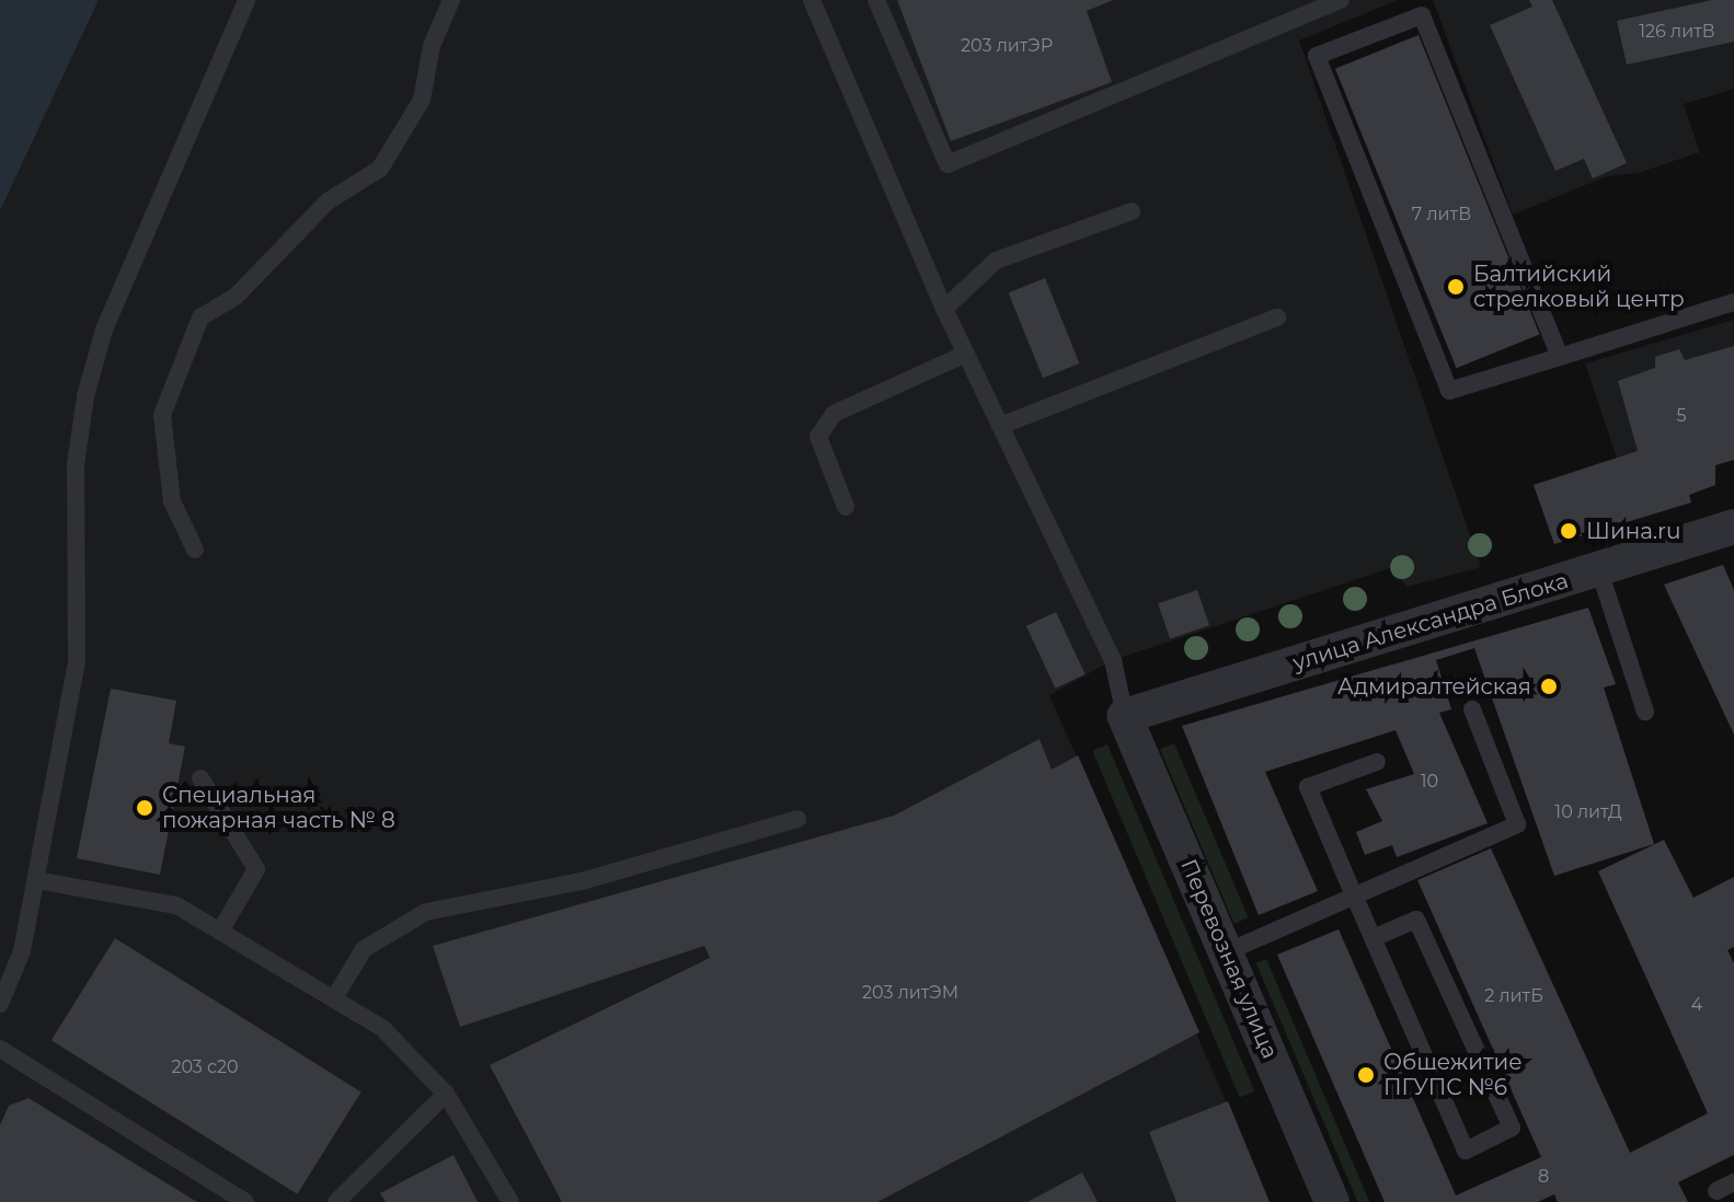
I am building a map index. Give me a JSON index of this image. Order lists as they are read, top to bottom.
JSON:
{
  "streets": {
    "street": ["улица Александра Блока", "Перевозная улица"]
  },
  "crossings": [
    ["улица Александра Блока", "Перевозная улица"]
  ],
  "places": [
    "Балтийский стрелковый центр",
    "Шина.ru",
    "Адмиралтейская",
    "Специальная пожарная часть № 8",
    "Общежитие ПГУПС №6"
  ],
  "house_numbers": [
    "126 литВ",
    "203 литЭР",
    "7 литВ",
    "5",
    "10",
    "10 литД",
    "203 литЭМ",
    "2 литБ",
    "4",
    "203 с20",
    "8"
  ]
}
